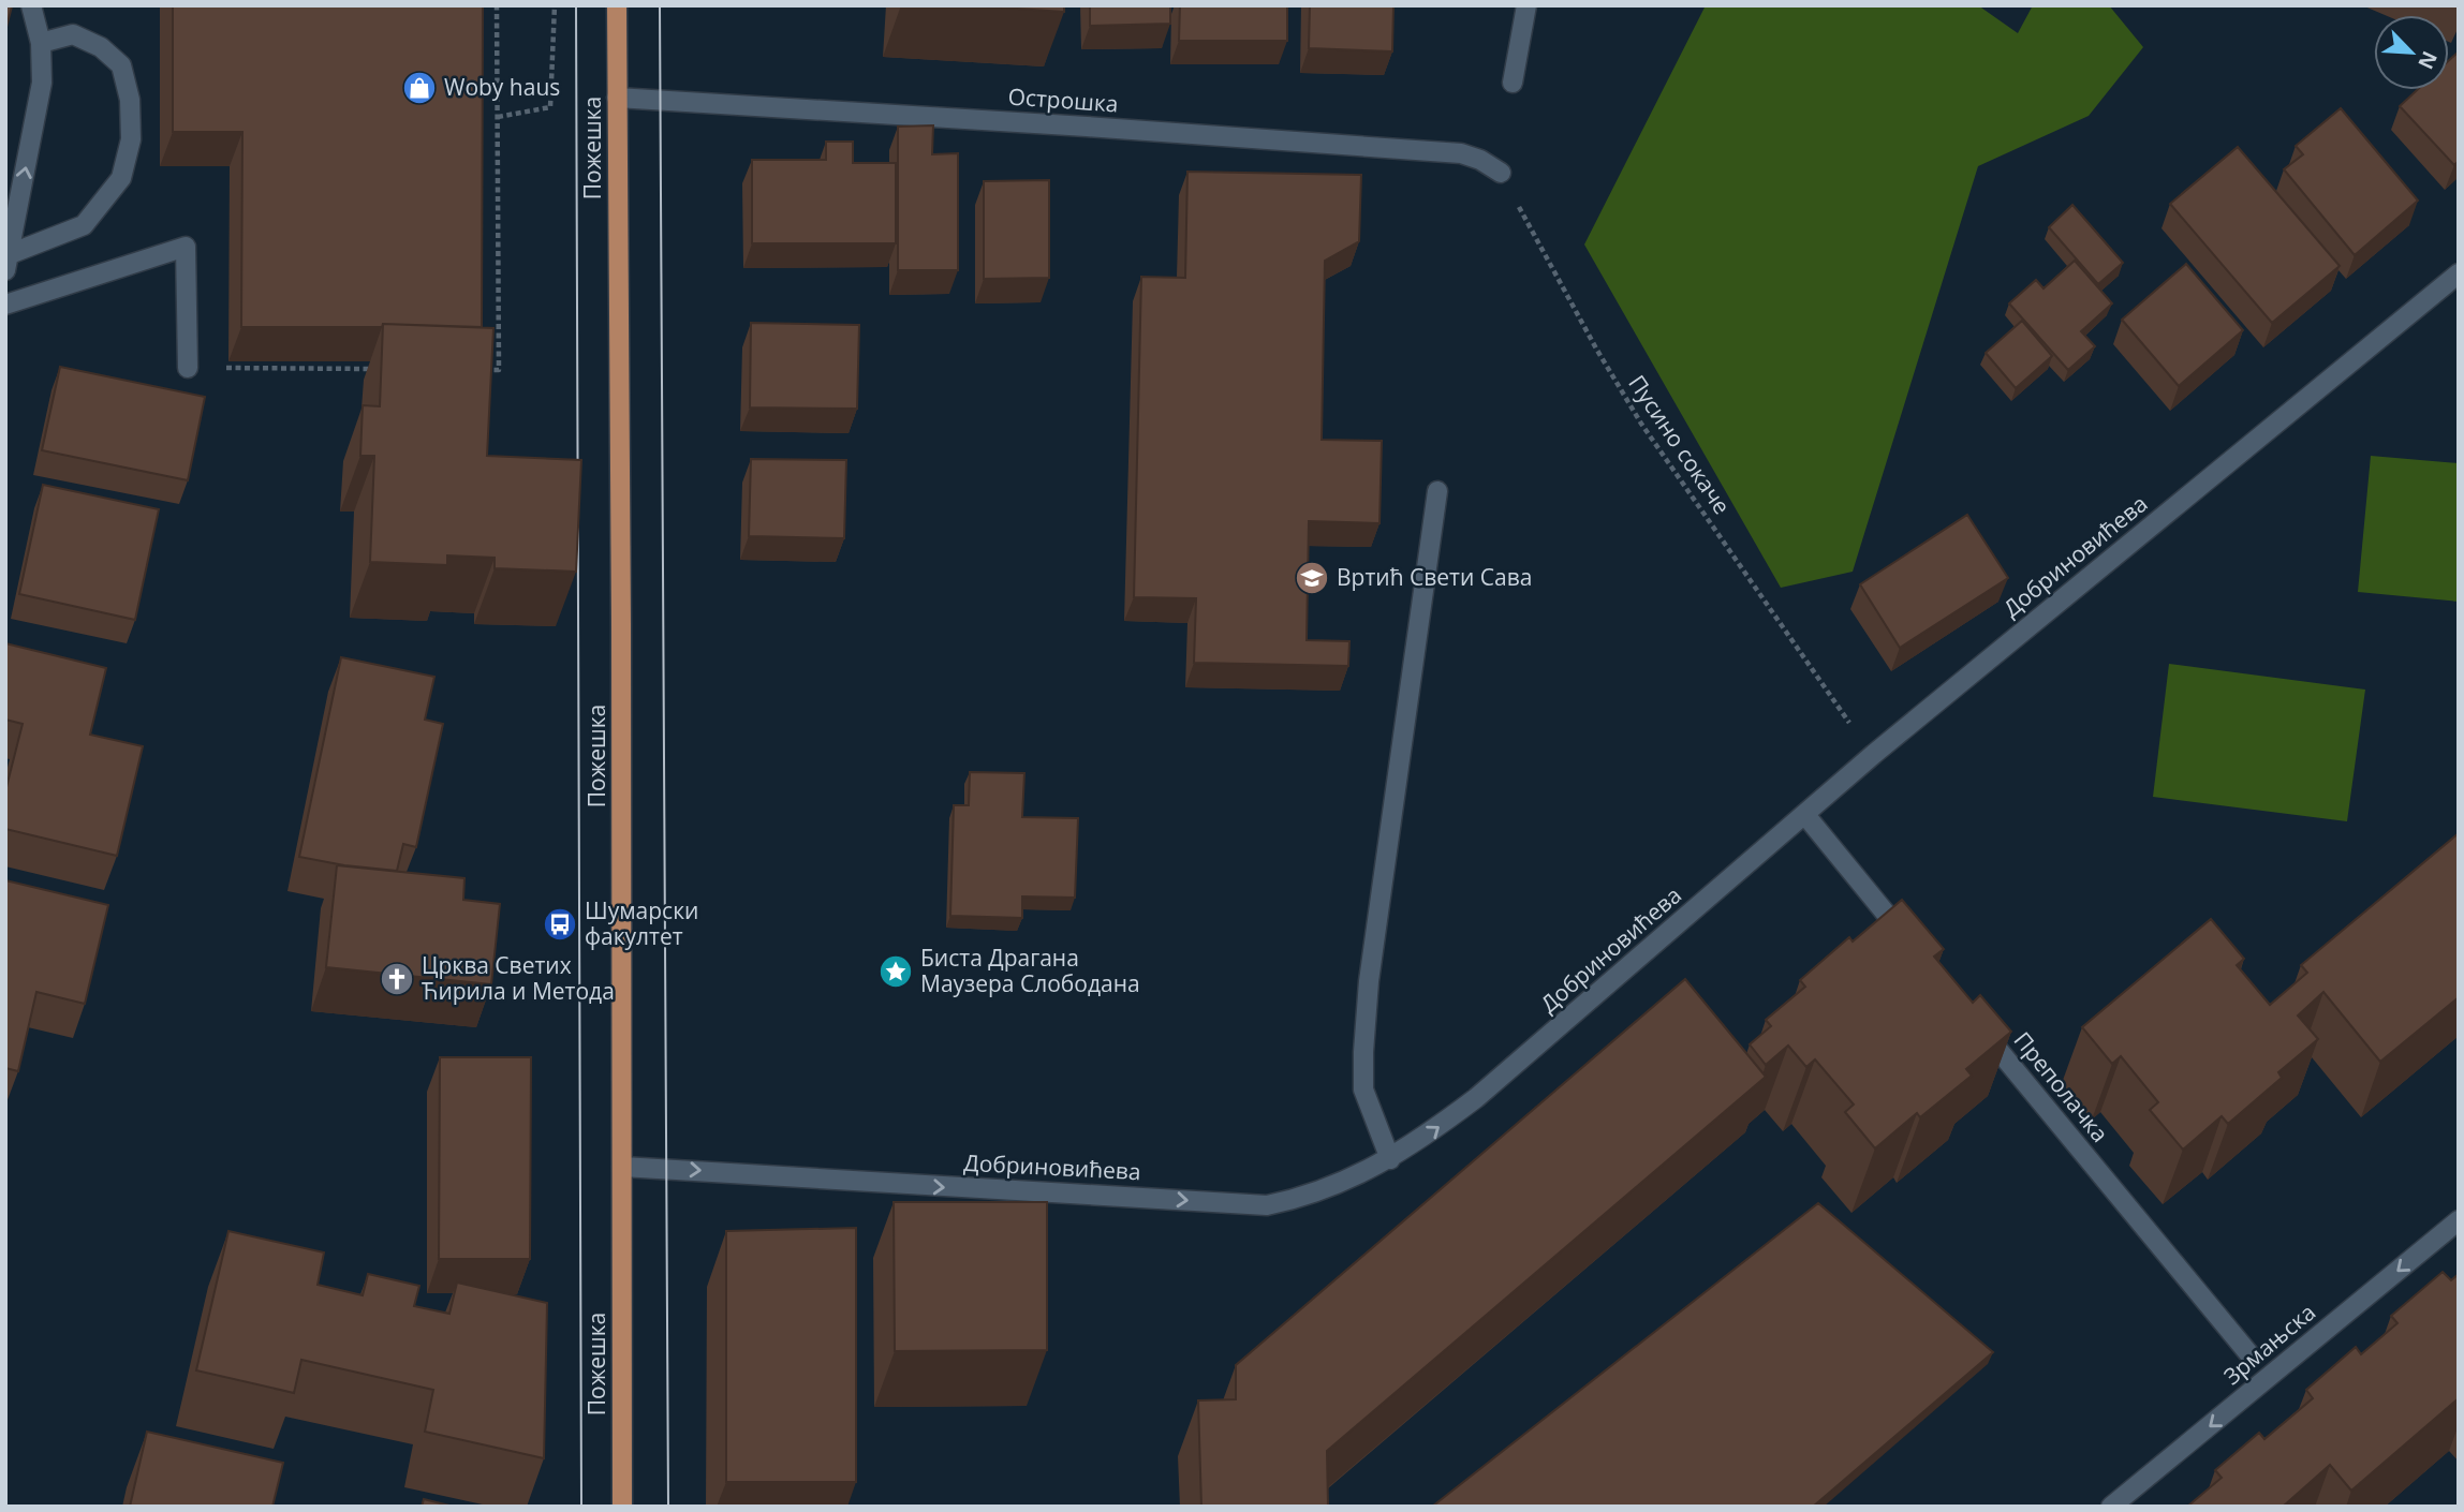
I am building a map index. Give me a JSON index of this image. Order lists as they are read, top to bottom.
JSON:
{
  "streets": {
    "main road": ["Пожешка"],
    "street": [
      "Острошка",
      "Добриновићева",
      "Преполачка",
      "Зрмањска"
    ],
    "path": ["Пусино сокаче"]
  },
  "crossings": [
    ["Острошка", "Пожешка"],
    ["Острошка", "Пусино сокаче"],
    ["Пожешка", "Добриновићева"]
  ],
  "one_way": ["Добриновићева", "Зрмањска"],
  "places": {
    "shop": ["Woby haus"],
    "school or university": ["Вртић Свети Сава"],
    "bus stop": ["Шумарски факултет"],
    "place": ["Биста Драгана Маузера Слободана"],
    "church": ["Црква Светих Ћирила и Метода"]
  },
  "north": "bottom right"
}
